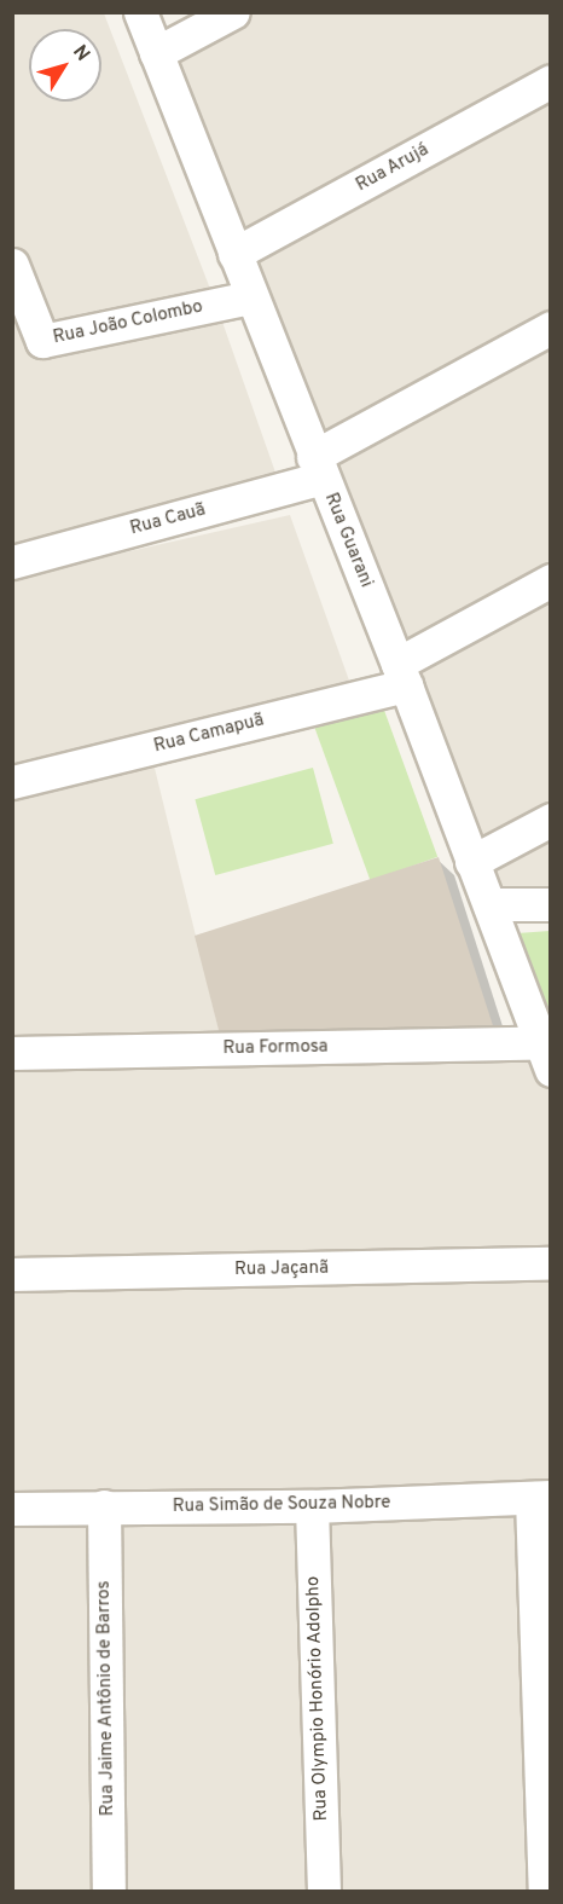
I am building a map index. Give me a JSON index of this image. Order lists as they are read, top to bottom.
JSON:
{
  "streets": {
    "street": [
      "Rua Arujá",
      "Rua João Colombo",
      "Rua Cauã",
      "Rua Guarani",
      "Rua Camapuã",
      "Rua Formosa",
      "Rua Jaçanã",
      "Rua Simão de Souza Nobre",
      "Rua Jaime Antônio de Barros",
      "Rua Olympio Honório Adolpho"
    ]
  },
  "crossings": [
    ["Rua Arujá", "Rua Guarani"],
    ["Rua João Colombo", "Rua Guarani"],
    ["Rua Cauã", "Rua Guarani"],
    ["Rua Guarani", "Rua Camapuã"],
    ["Rua Guarani", "Rua Formosa"],
    ["Rua Simão de Souza Nobre", "Rua Jaime Antônio de Barros"],
    ["Rua Simão de Souza Nobre", "Rua Olympio Honório Adolpho"]
  ],
  "north": "top right"
}
